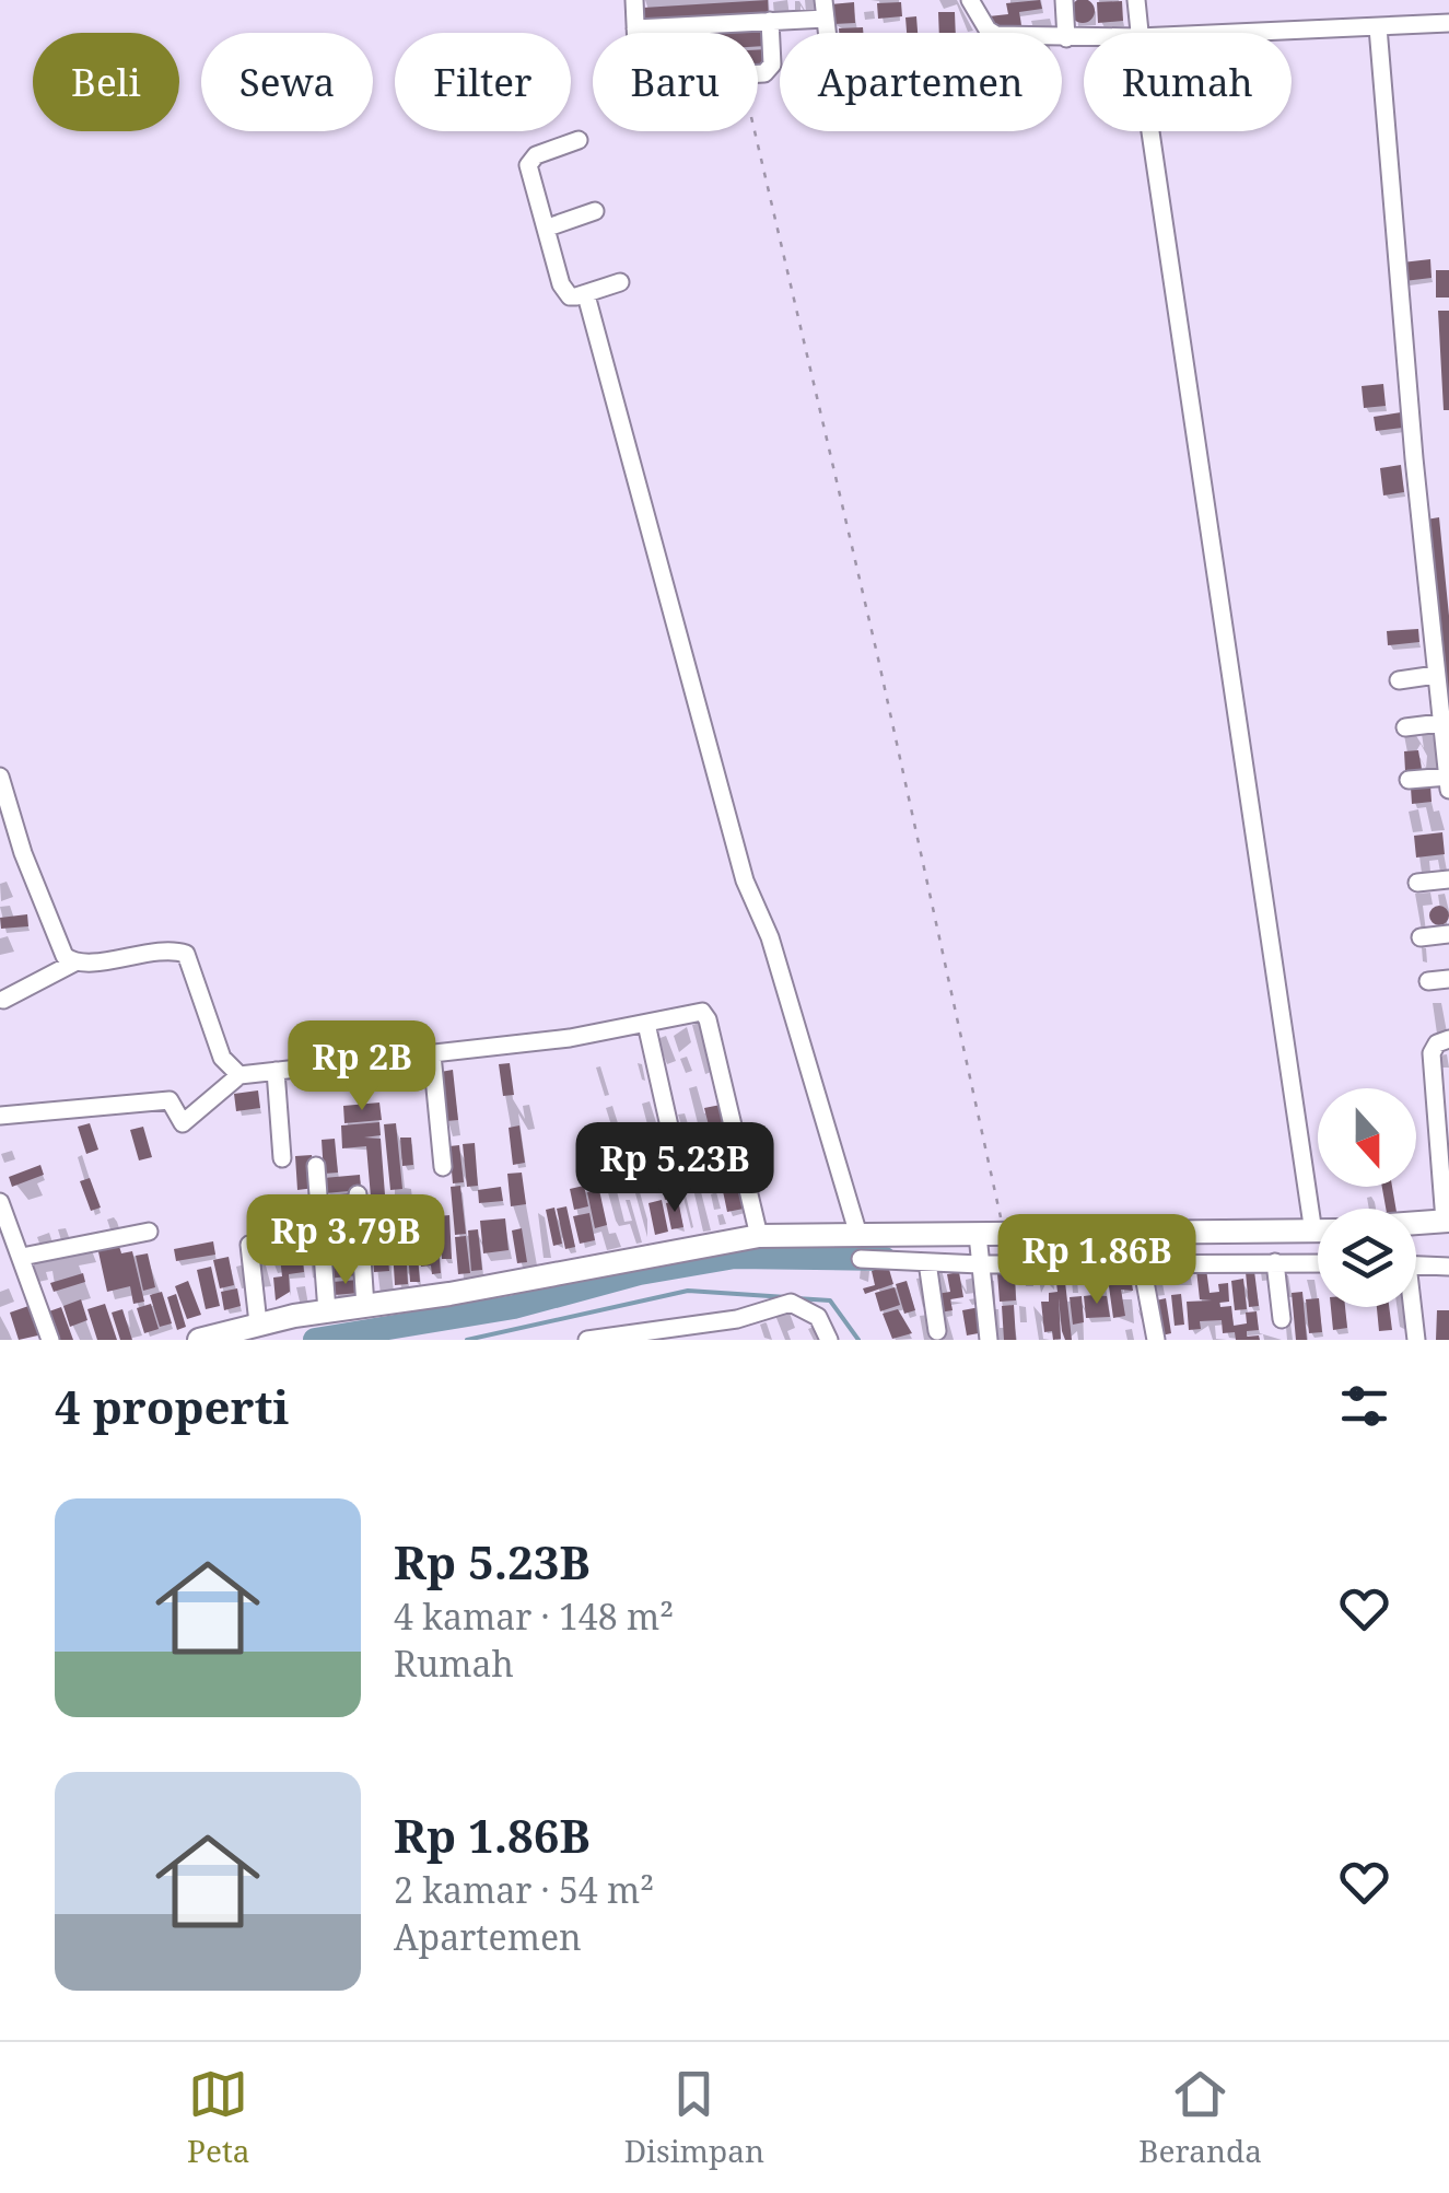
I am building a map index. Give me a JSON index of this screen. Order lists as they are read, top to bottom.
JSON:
{
  "north": "bottom",
  "page": {
    "chip": [
      "Beli",
      "Sewa",
      "Filter",
      "Baru",
      "Apartemen",
      "Rumah"
    ],
    "price": [
      "Rp 2B",
      "Rp 5.23B",
      "Rp 3.79B",
      "Rp 1.86B"
    ],
    "heading": "4 properti",
    "list": [
      {
        "name": "Rp 5.23B",
        "note": "4 kamar · 148 m² · Rumah"
      },
      {
        "name": "Rp 1.86B",
        "note": "2 kamar · 54 m² · Apartemen"
      }
    ],
    "tabs": ["Peta", "Disimpan", "Beranda"]
  }
}
